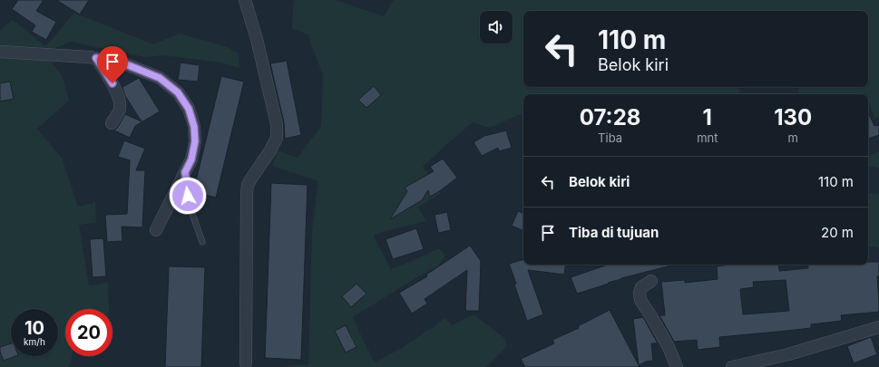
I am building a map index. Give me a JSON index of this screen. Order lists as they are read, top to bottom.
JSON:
{
  "page": {
    "turn": ["110 m", "Belok kiri"],
    "eta": [
      "07:28",
      "Tiba",
      "1",
      "mnt",
      "130",
      "m"
    ],
    "list": [
      {
        "name": "Belok kiri",
        "value": "110 m"
      },
      {
        "name": "Tiba di tujuan",
        "value": "20 m"
      }
    ],
    "speed": "10 km/h",
    "limit": "20"
  }
}
